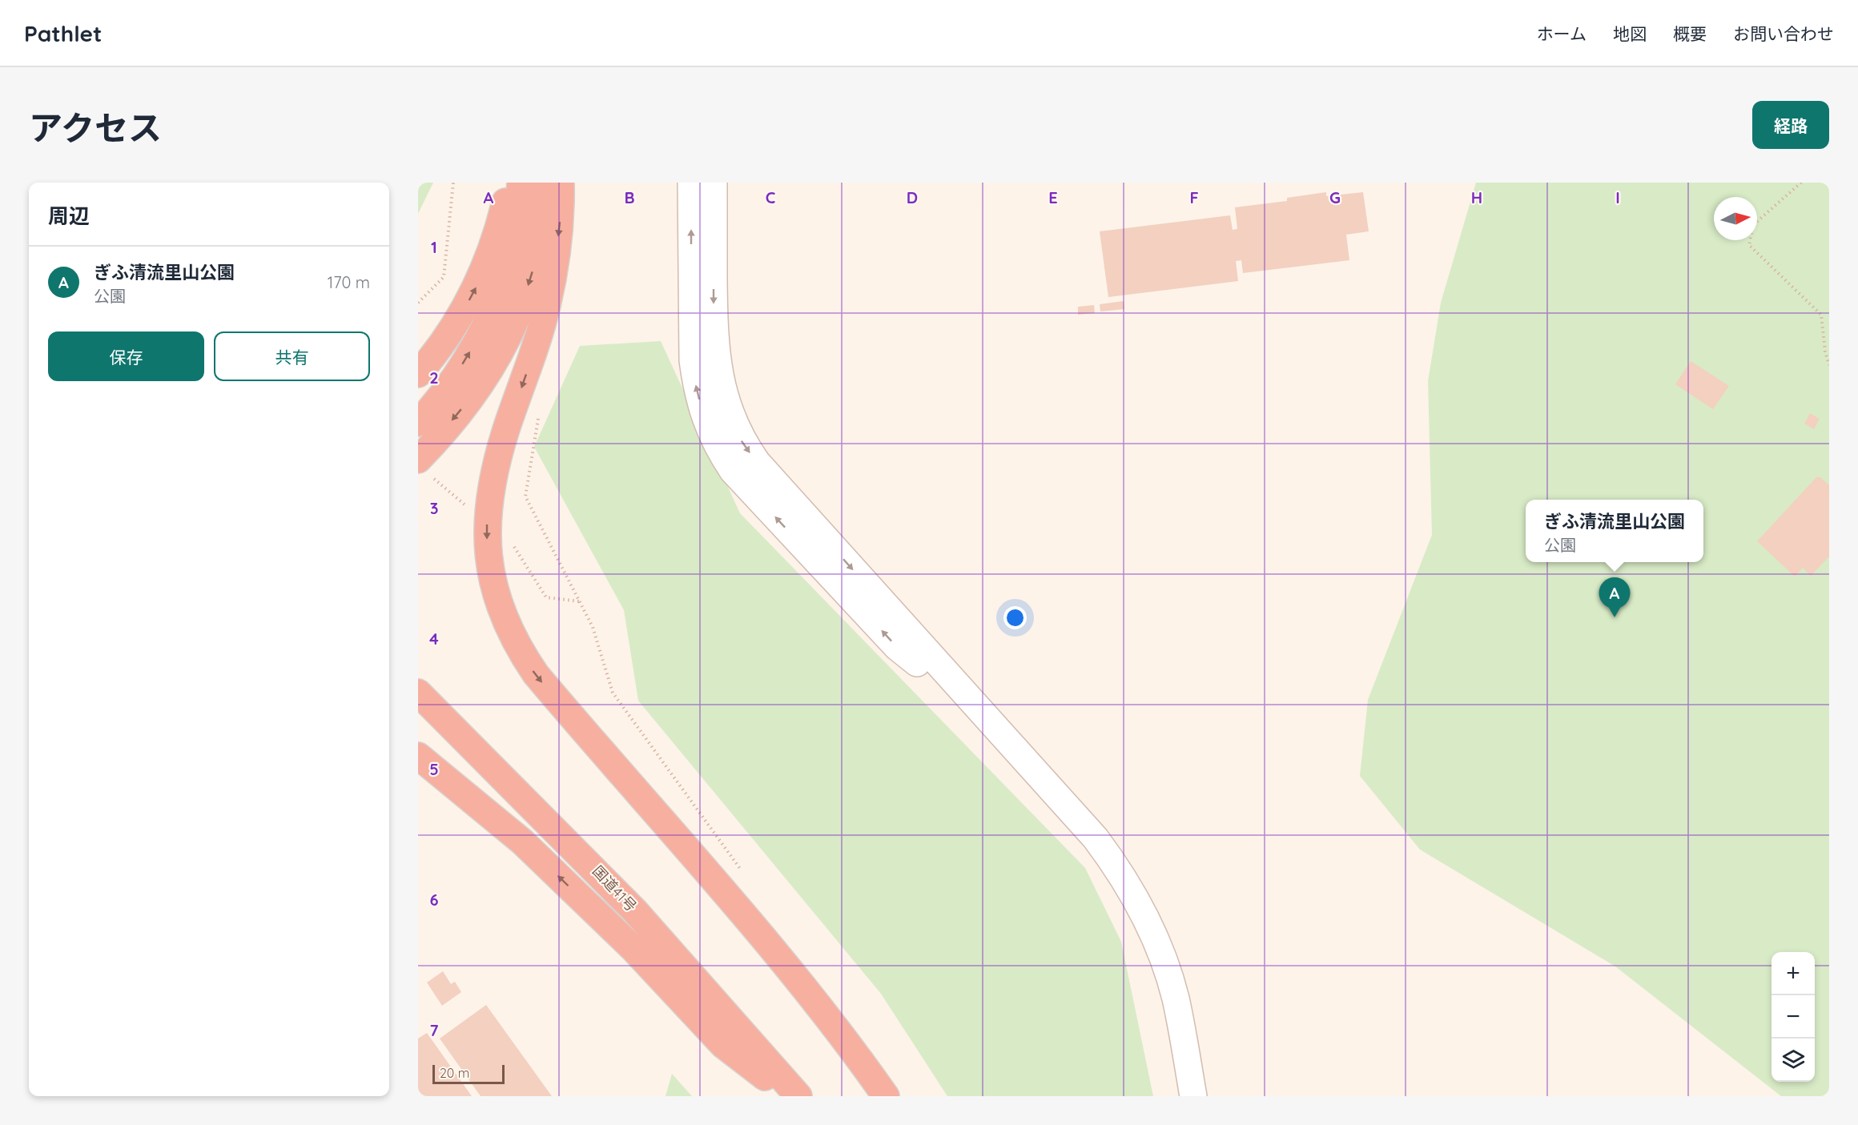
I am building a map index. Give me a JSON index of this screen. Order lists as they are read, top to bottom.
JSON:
{
  "streets": {
    "highway": ["国道41号"]
  },
  "scale_bar": "20 m",
  "north": "right",
  "page": {
    "header": "Pathlet",
    "nav": [
      "ホーム",
      "地図",
      "概要",
      "お問い合わせ"
    ],
    "title": "アクセス",
    "buttons": [
      "経路",
      ["保存", "共有"]
    ],
    "heading": "周辺",
    "list": [
      {
        "mark": "A",
        "name": "ぎふ清流里山公園",
        "note": "公園",
        "value": "170 m"
      }
    ],
    "popup": ["ぎふ清流里山公園", "公園"],
    "pins": "A",
    "map_buttons": ["+", "−"],
    "scale": "20 m"
  },
  "grid": {
    "columns": [
      "A",
      "B",
      "C",
      "D",
      "E",
      "F",
      "G",
      "H",
      "I"
    ],
    "rows": [
      "1",
      "2",
      "3",
      "4",
      "5",
      "6",
      "7"
    ]
  }
}
